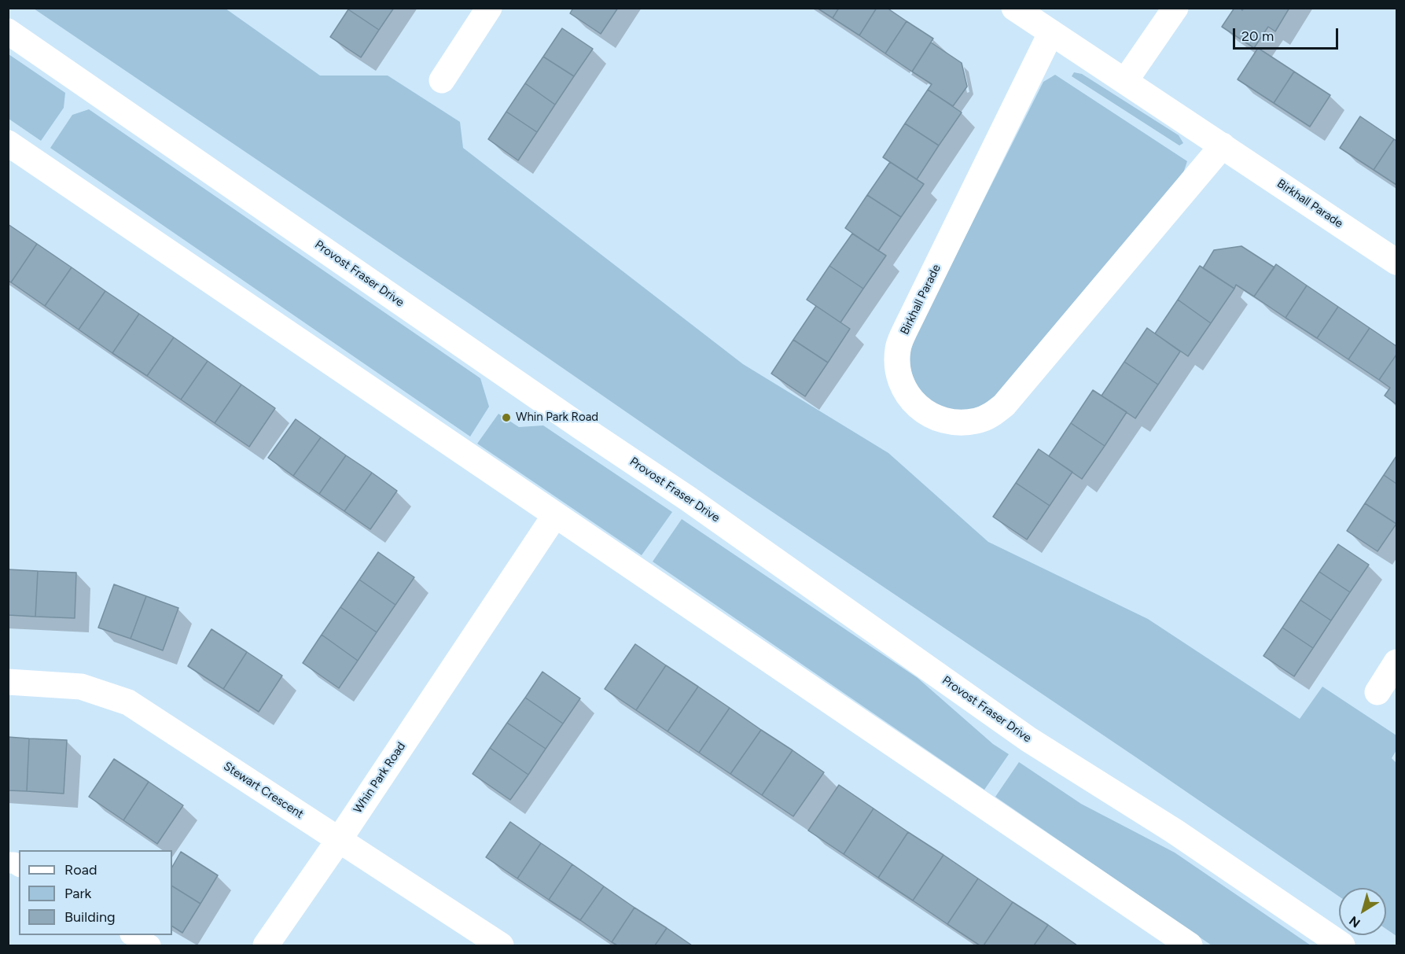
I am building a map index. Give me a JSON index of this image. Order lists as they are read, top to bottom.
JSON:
{
  "streets": {
    "street": [
      "Birkhall Parade",
      "Provost Fraser Drive",
      "Whin Park Road",
      "Stewart Crescent"
    ]
  },
  "crossings": [
    ["Whin Park Road", "Stewart Crescent"]
  ],
  "places": ["Whin Park Road"],
  "legend": ["Road", "Park", "Building"],
  "scale_bar": "20 m",
  "north": "bottom left"
}
